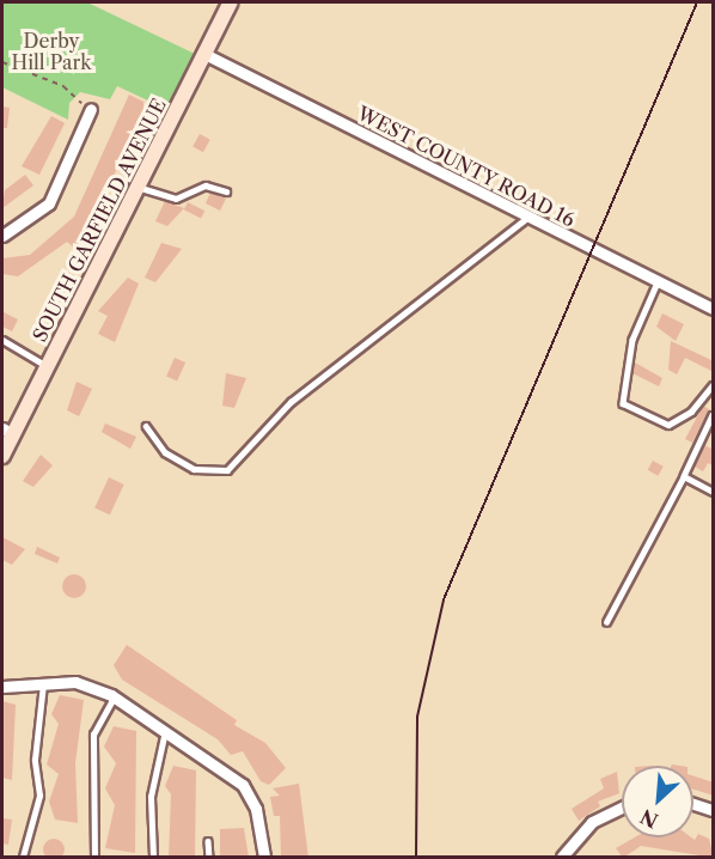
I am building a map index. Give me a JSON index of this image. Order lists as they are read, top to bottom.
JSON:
{
  "streets": {
    "street": ["WEST COUNTY ROAD 16", "SOUTH GARFIELD AVENUE"]
  },
  "crossings": [
    ["WEST COUNTY ROAD 16", "SOUTH GARFIELD AVENUE"]
  ],
  "parks": ["Derby Hill Park"],
  "north": "bottom left"
}
